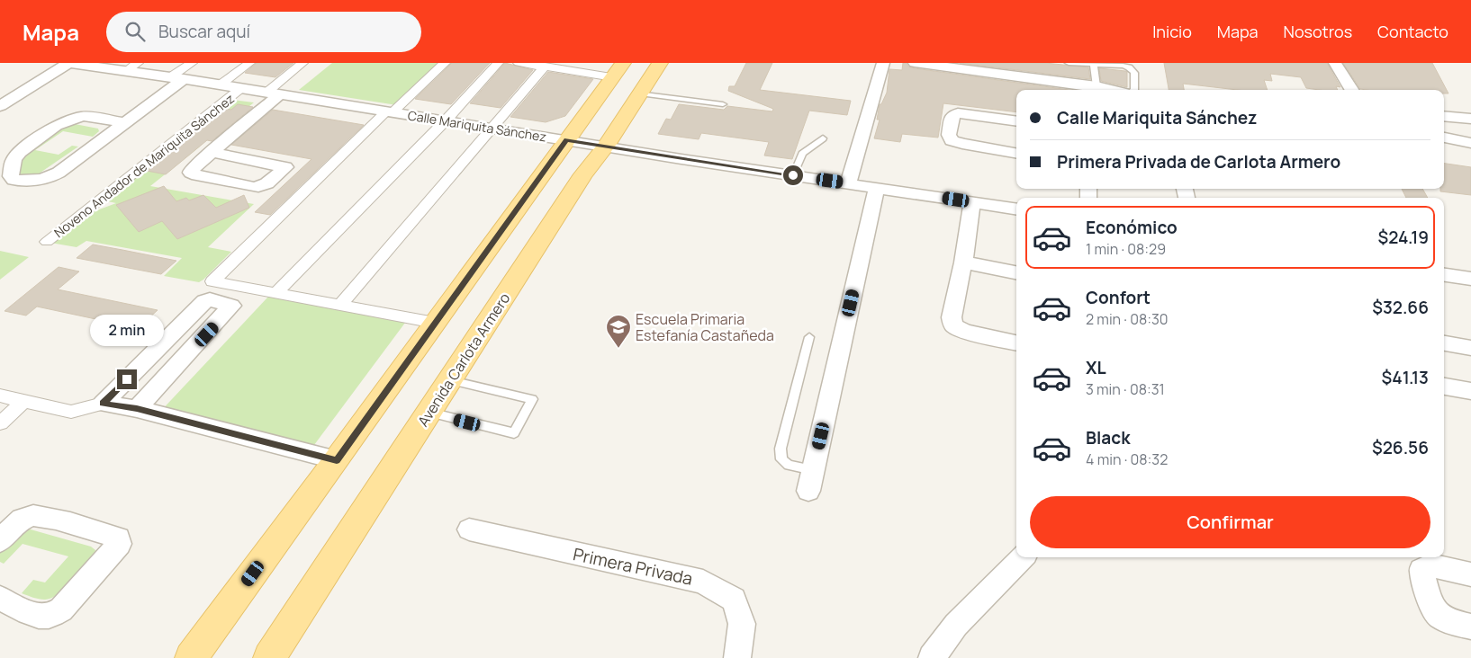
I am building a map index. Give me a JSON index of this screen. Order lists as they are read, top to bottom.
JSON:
{
  "streets": {
    "main road": ["Avenida Carlota Armero"],
    "street": ["Calle Mariquita Sánchez", "Noveno Andador de Mariquita Sánchez", "Primera Privada"]
  },
  "crossings": [
    ["Calle Mariquita Sánchez", "Noveno Andador de Mariquita Sánchez"],
    ["Calle Mariquita Sánchez", "Avenida Carlota Armero"]
  ],
  "places": {
    "school or university": ["Escuela Primaria Estefanía Castañeda"]
  },
  "page": {
    "header": "Mapa",
    "search": "Buscar aquí",
    "nav": [
      "Inicio",
      "Mapa",
      "Nosotros",
      "Contacto"
    ],
    "banner": ["Calle Mariquita Sánchez", "Primera Privada de Carlota Armero"],
    "list": [
      {
        "name": "Económico",
        "note": "1 min · 08:29",
        "value": "$24.19"
      },
      {
        "name": "Confort",
        "note": "2 min · 08:30",
        "value": "$32.66"
      },
      {
        "name": "XL",
        "note": "3 min · 08:31",
        "value": "$41.13"
      },
      {
        "name": "Black",
        "note": "4 min · 08:32",
        "value": "$26.56"
      }
    ],
    "bubble": "2 min",
    "buttons": "Confirmar"
  }
}
